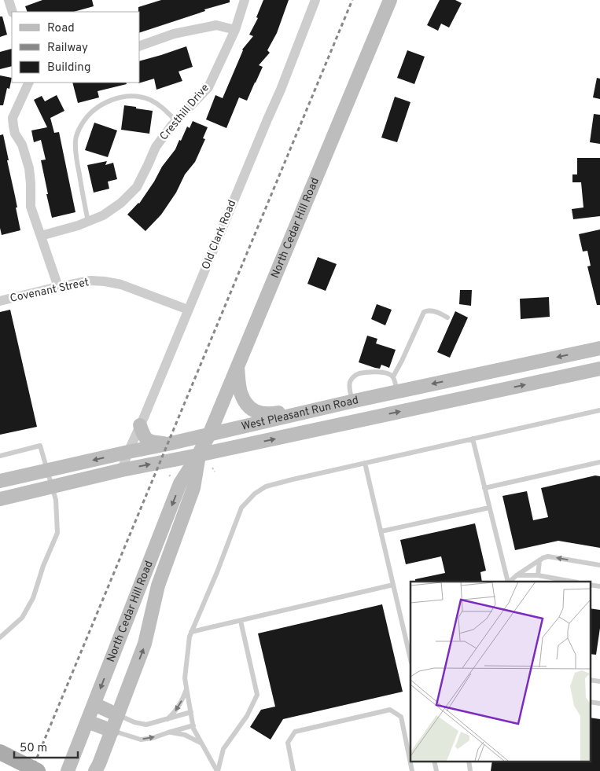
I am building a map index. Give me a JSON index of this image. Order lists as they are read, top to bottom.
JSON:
{
  "streets": {
    "main road": ["North Cedar Hill Road", "West Pleasant Run Road"],
    "street": ["Cresthill Drive", "Old Clark Road", "Covenant Street"]
  },
  "crossings": [
    ["North Cedar Hill Road", "West Pleasant Run Road"],
    ["Old Clark Road", "Covenant Street"],
    ["Old Clark Road", "West Pleasant Run Road"]
  ],
  "legend": ["Road", "Railway", "Building"],
  "scale_bar": "50 m"
}
